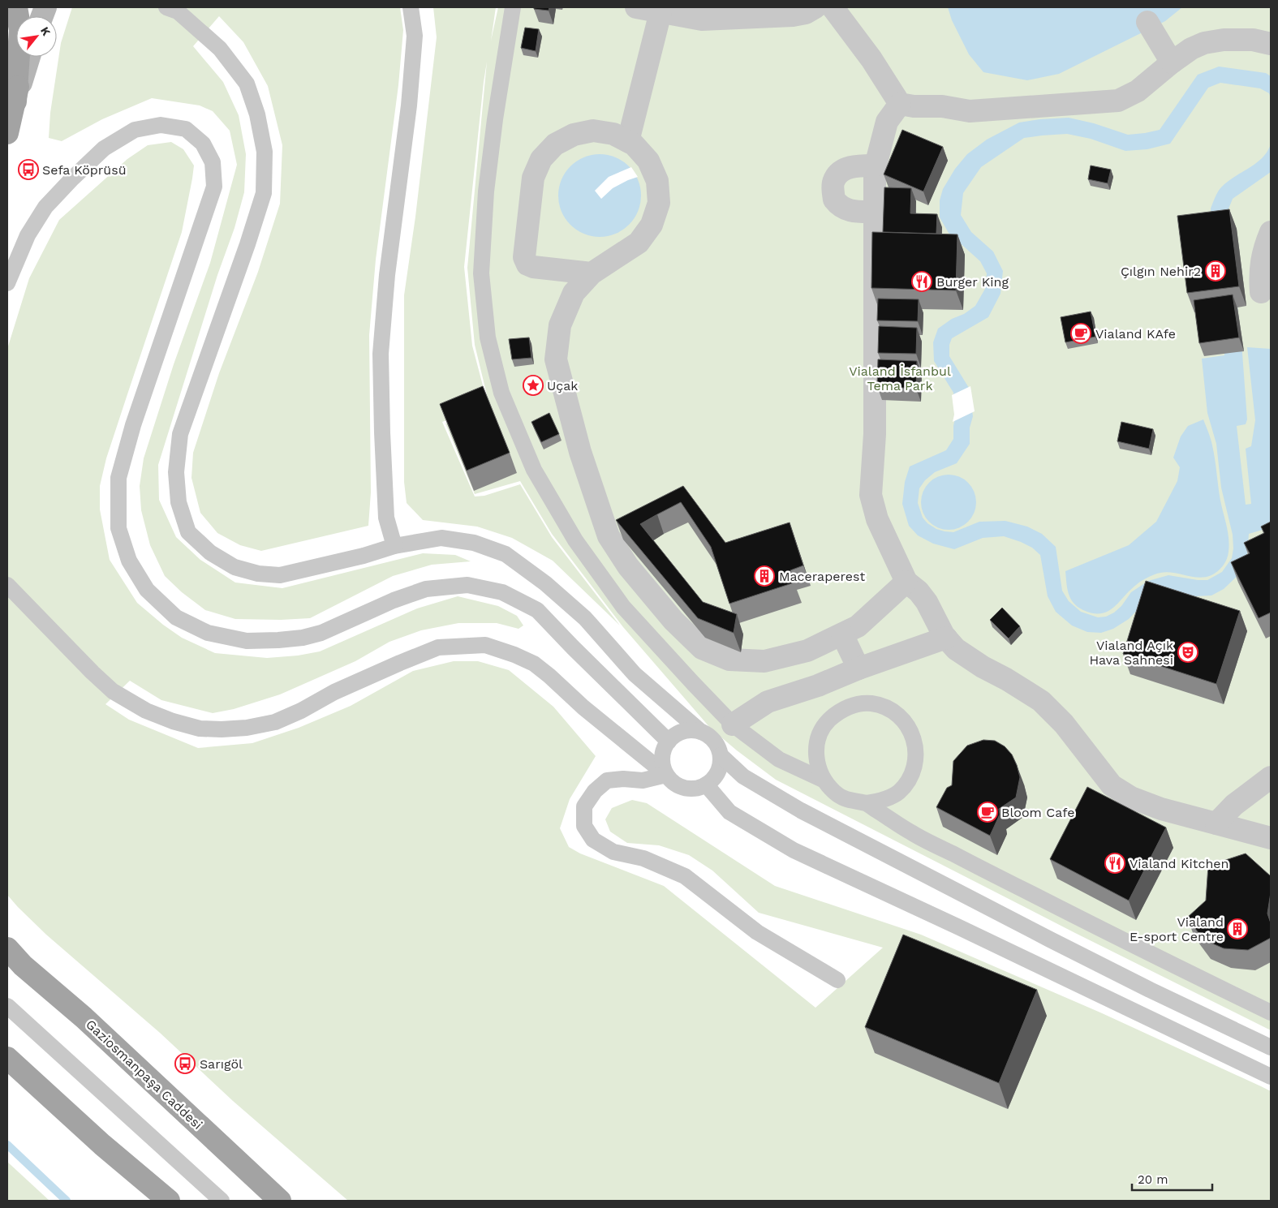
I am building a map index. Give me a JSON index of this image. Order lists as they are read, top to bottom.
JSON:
{
  "streets": {
    "main road": ["Gaziosmanpaşa Caddesi"]
  },
  "parks": ["Vialand İsfanbul Tema Park"],
  "places": {
    "bus stop": ["Sefa Köprüsü", "Sarıgöl"],
    "building": ["Çılgın Nehir2", "Maceraperest", "Vialand E-sport Centre"],
    "restaurant": ["Burger King", "Vialand Kitchen"],
    "cafe": ["Vialand KAfe", "Bloom Cafe"],
    "place": ["Uçak"],
    "theatre": ["Vialand Açık Hava Sahnesi"]
  },
  "scale_bar": "20 m",
  "north": "top right"
}
